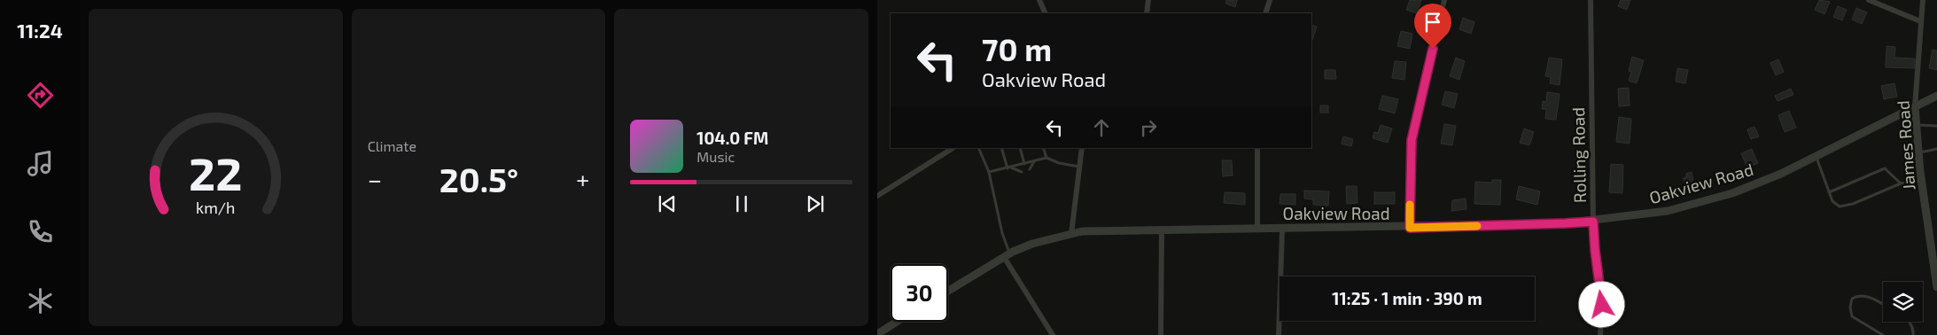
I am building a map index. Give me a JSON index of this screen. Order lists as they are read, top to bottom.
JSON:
{
  "streets": {
    "street": ["James Road", "Rolling Road", "Oakview Road"]
  },
  "crossings": [
    ["James Road", "Oakview Road"],
    ["Rolling Road", "Oakview Road"]
  ],
  "page": {
    "tabs": "11:24",
    "tile": "Climate",
    "turn": ["70 m", "Oakview Road"],
    "song": ["104.0 FM", "Music"],
    "heat": ["−", "20.5°", "+"],
    "limit": "30",
    "trip": "11:25 · 1 min · 390 m",
    "gauge": ["22", "km/h"]
  }
}
